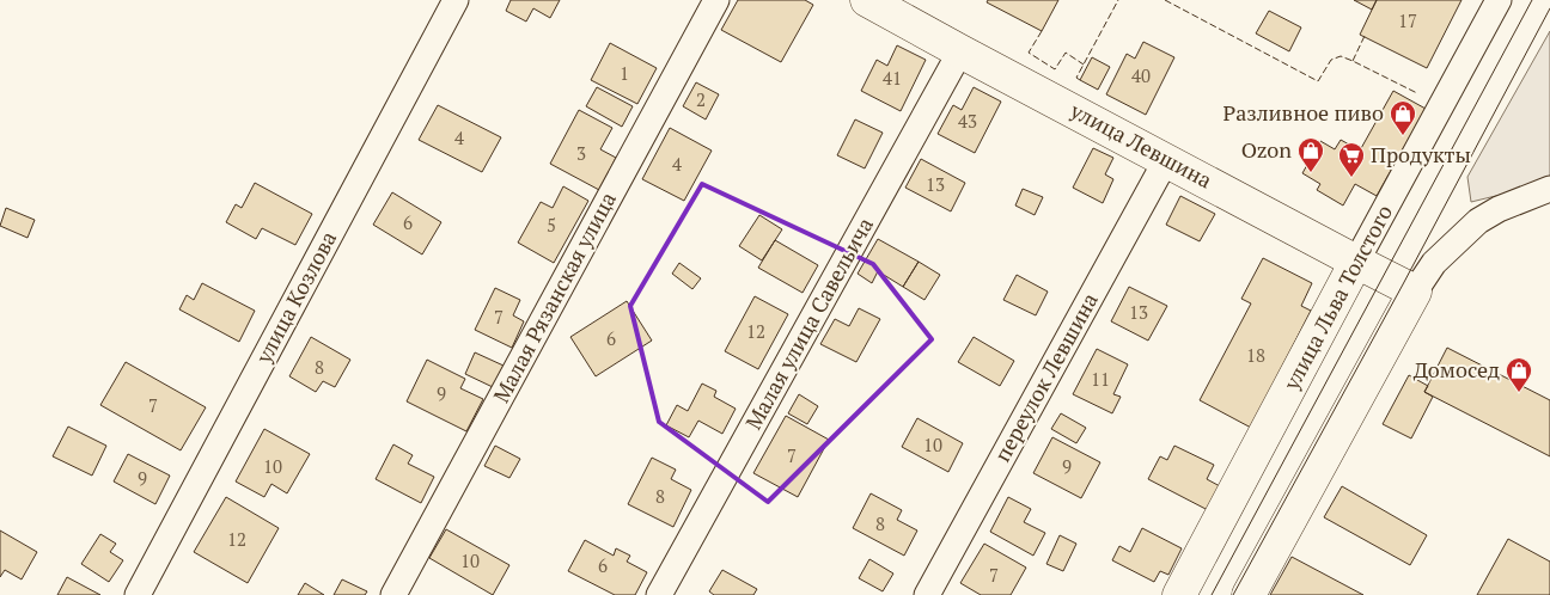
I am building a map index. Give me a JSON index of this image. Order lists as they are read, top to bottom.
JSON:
{
  "streets": {
    "street": [
      "улица Левшина",
      "улица Козлова",
      "Малая Рязанская улица",
      "улица Льва Толстого",
      "Малая улица Савельича",
      "переулок Левшина"
    ]
  },
  "crossings": [
    ["улица Левшина", "улица Льва Толстого"],
    ["улица Левшина", "Малая улица Савельича"],
    ["улица Левшина", "переулок Левшина"]
  ],
  "places": {
    "shop": ["Разливное пиво", "Ozon", "Домосед"],
    "supermarket": ["Продукты"]
  },
  "house_numbers": [
    "17",
    "1",
    "40",
    "41",
    "2",
    "43",
    "4",
    "3",
    "4",
    "13",
    "6",
    "5",
    "13",
    "7",
    "12",
    "6",
    "18",
    "8",
    "11",
    "9",
    "7",
    "10",
    "7",
    "10",
    "9",
    "9",
    "8",
    "8",
    "12",
    "10",
    "6",
    "7"
  ]
}
